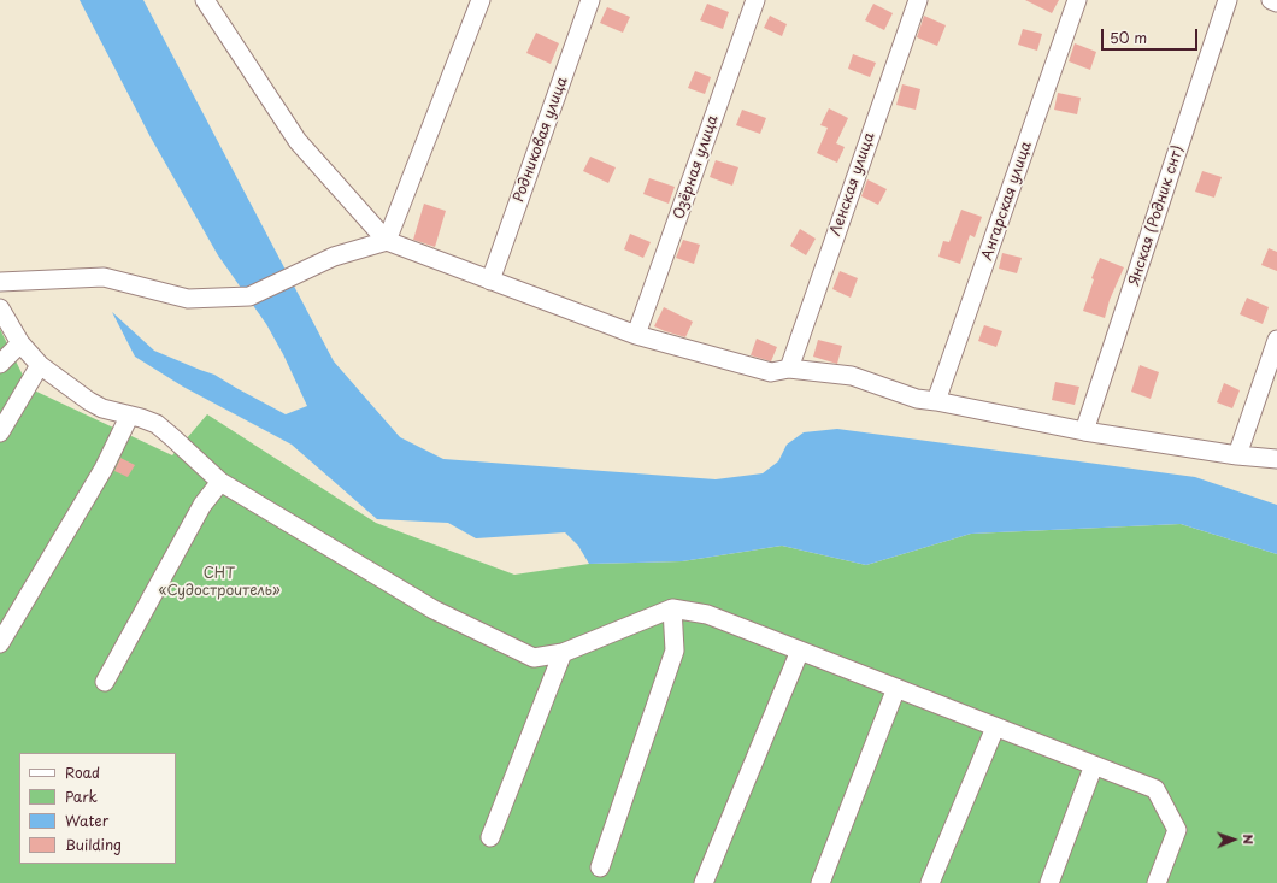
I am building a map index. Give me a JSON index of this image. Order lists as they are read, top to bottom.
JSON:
{
  "streets": {
    "street": [
      "Родниковая улица",
      "Озёрная улица",
      "Ленская улица",
      "Ангарская улица",
      "Янская (Родник снт)"
    ]
  },
  "parks": ["СНТ «Судостроитель»"],
  "legend": [
    "Road",
    "Park",
    "Water",
    "Building"
  ],
  "scale_bar": "50 m",
  "north": "right"
}
